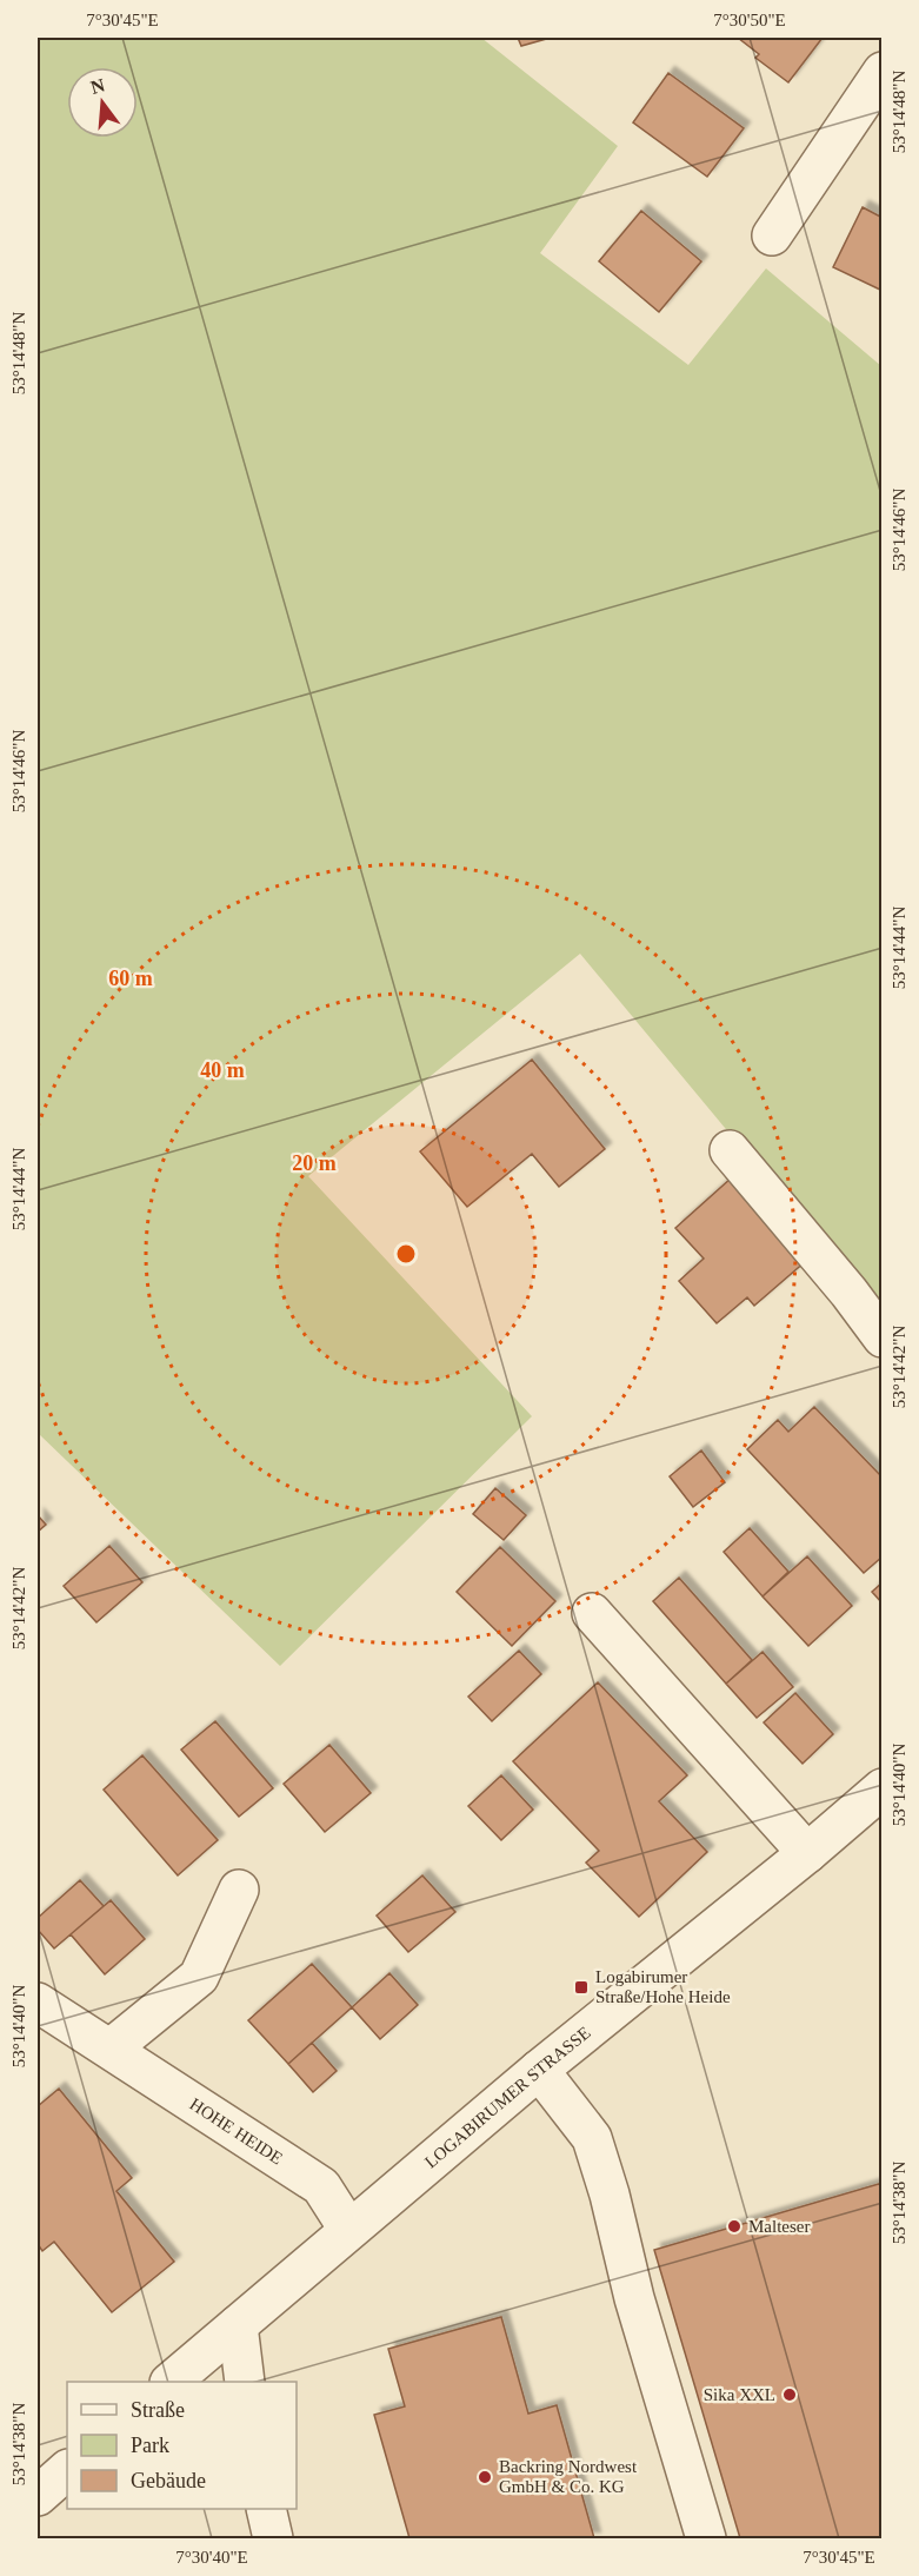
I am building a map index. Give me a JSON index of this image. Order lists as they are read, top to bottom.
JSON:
{
  "streets": {
    "street": ["LOGABIRUMER STRASSE", "HOHE HEIDE"]
  },
  "crossings": [
    ["LOGABIRUMER STRASSE", "HOHE HEIDE"]
  ],
  "places": {
    "transit": ["Logabirumer Straße/Hohe Heide"],
    "other": ["Malteser", "Sika XXL", "Backring Nordwest GmbH & Co. KG"]
  },
  "legend": ["Straße", "Park", "Gebäude"],
  "north": "top",
  "coordinates": [
    "7°30'45\"E",
    "7°30'50\"E",
    "53°14'48\"N",
    "53°14'46\"N",
    "53°14'44\"N",
    "53°14'42\"N",
    "53°14'40\"N",
    "53°14'38\"N",
    "7°30'40\"E"
  ],
  "rings": ["60 m", "40 m", "20 m"]
}
